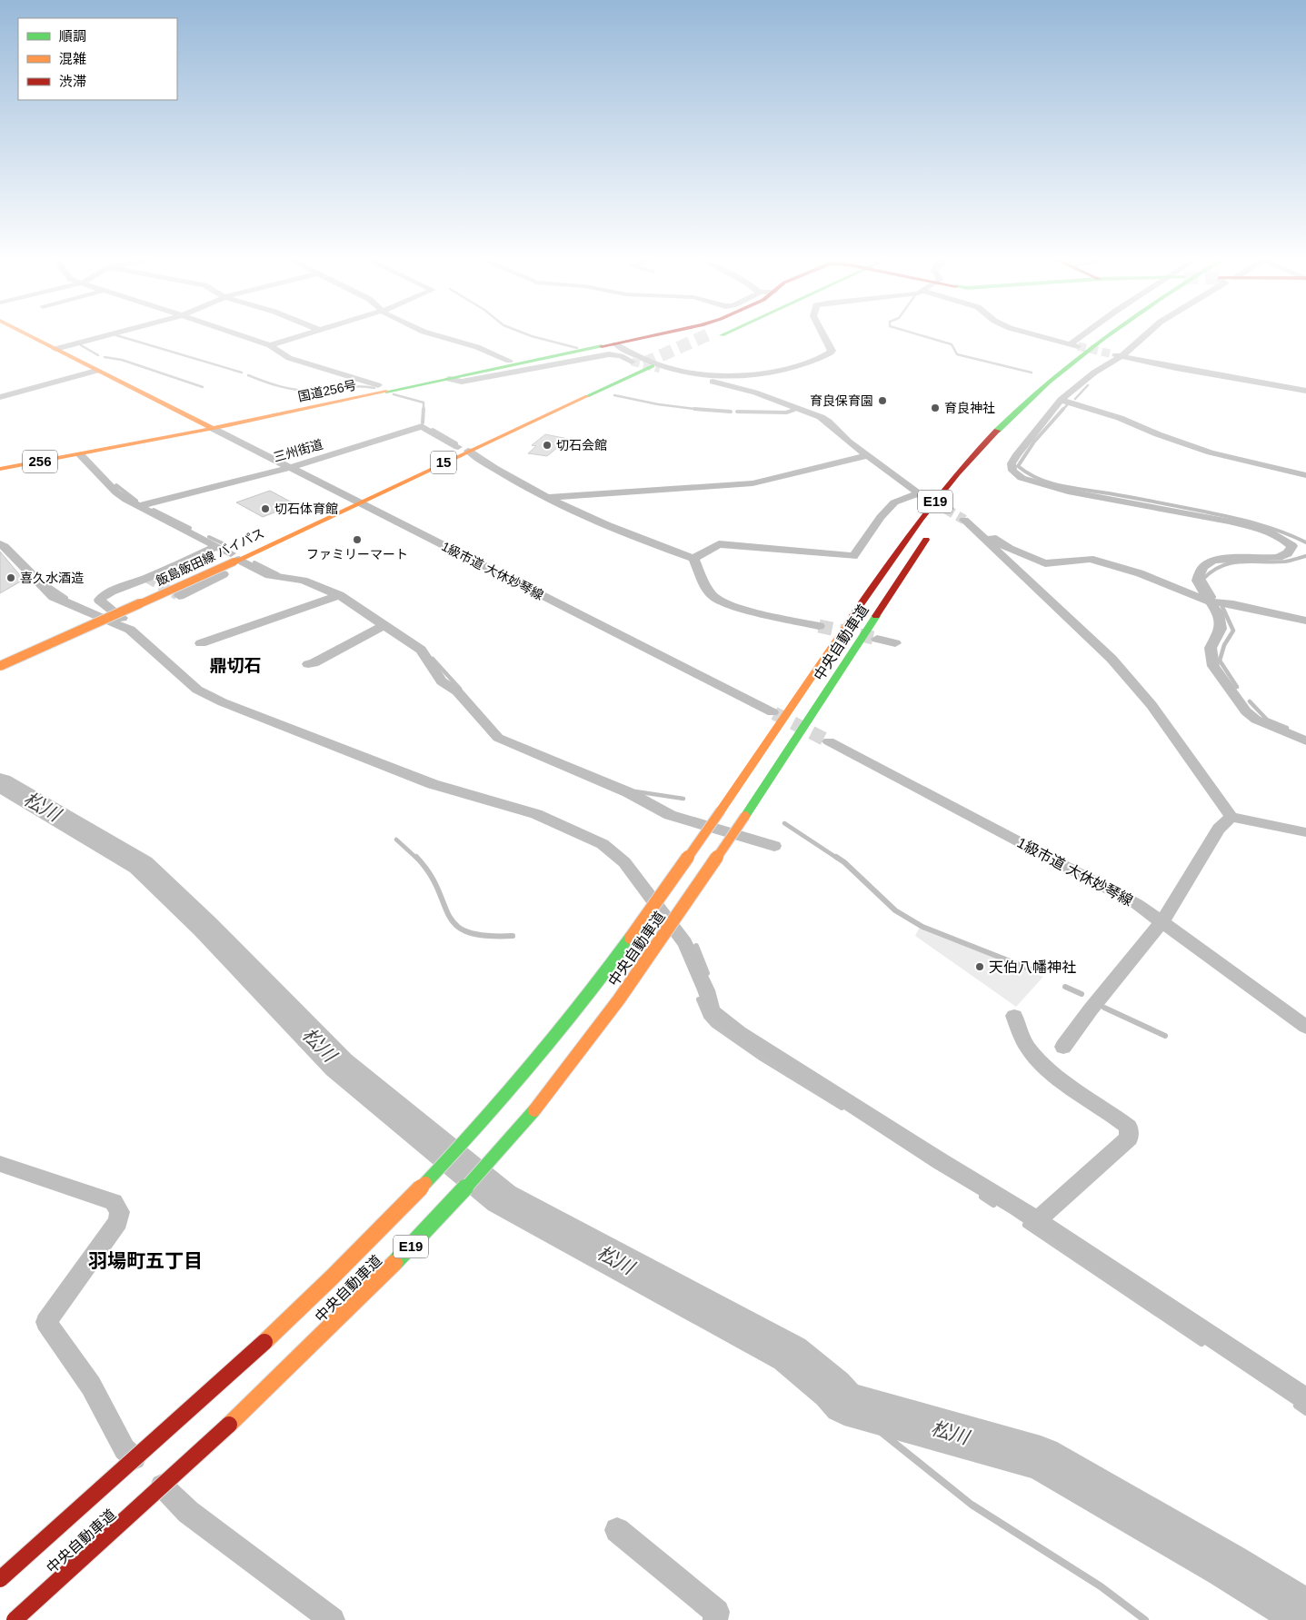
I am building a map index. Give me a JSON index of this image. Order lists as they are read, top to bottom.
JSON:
{
  "streets": {
    "main road": [
      "国道256号",
      "256",
      "15",
      "E19",
      "飯島飯田線 バイパス",
      "中央自動車道"
    ],
    "street": ["三州街道", "1級市道 大休妙琴線"]
  },
  "crossings": [
    ["国道256号", "1級市道 大休妙琴線"],
    ["三州街道", "飯島飯田線 バイパス"],
    ["三州街道", "1級市道 大休妙琴線"],
    ["飯島飯田線 バイパス", "1級市道 大休妙琴線"]
  ],
  "districts": ["鼎切石", "羽場町五丁目"],
  "water": ["松川"],
  "places": [
    "育良保育園",
    "育良神社",
    "切石会館",
    "切石体育館",
    "ファミリーマート",
    "喜久水酒造",
    "天伯八幡神社"
  ],
  "legend": ["順調", "混雑", "渋滞"]
}
